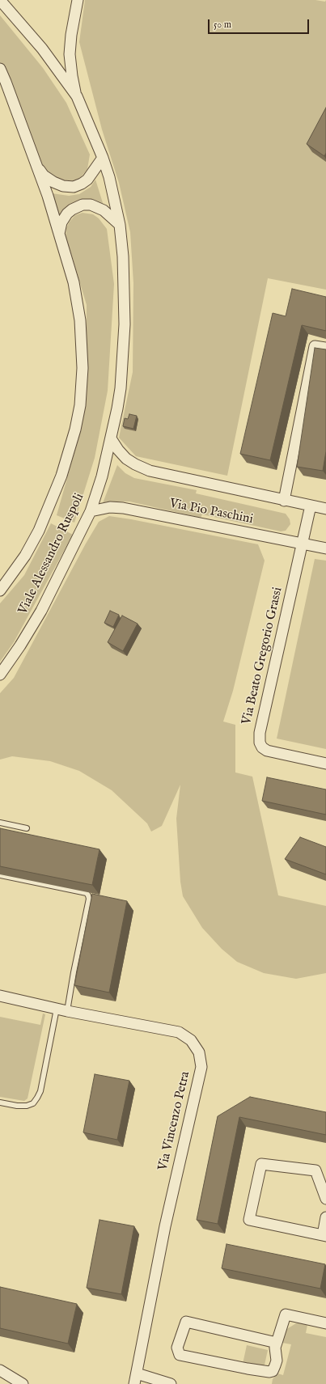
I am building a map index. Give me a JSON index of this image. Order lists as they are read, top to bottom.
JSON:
{
  "streets": {
    "street": [
      "Via Pio Paschini",
      "Viale Alessandro Ruspoli",
      "Via Beato Gregorio Grassi",
      "Via Vincenzo Petra"
    ]
  },
  "crossings": [
    ["Via Pio Paschini", "Viale Alessandro Ruspoli"],
    ["Via Pio Paschini", "Via Beato Gregorio Grassi"]
  ],
  "scale_bar": "50 m"
}
